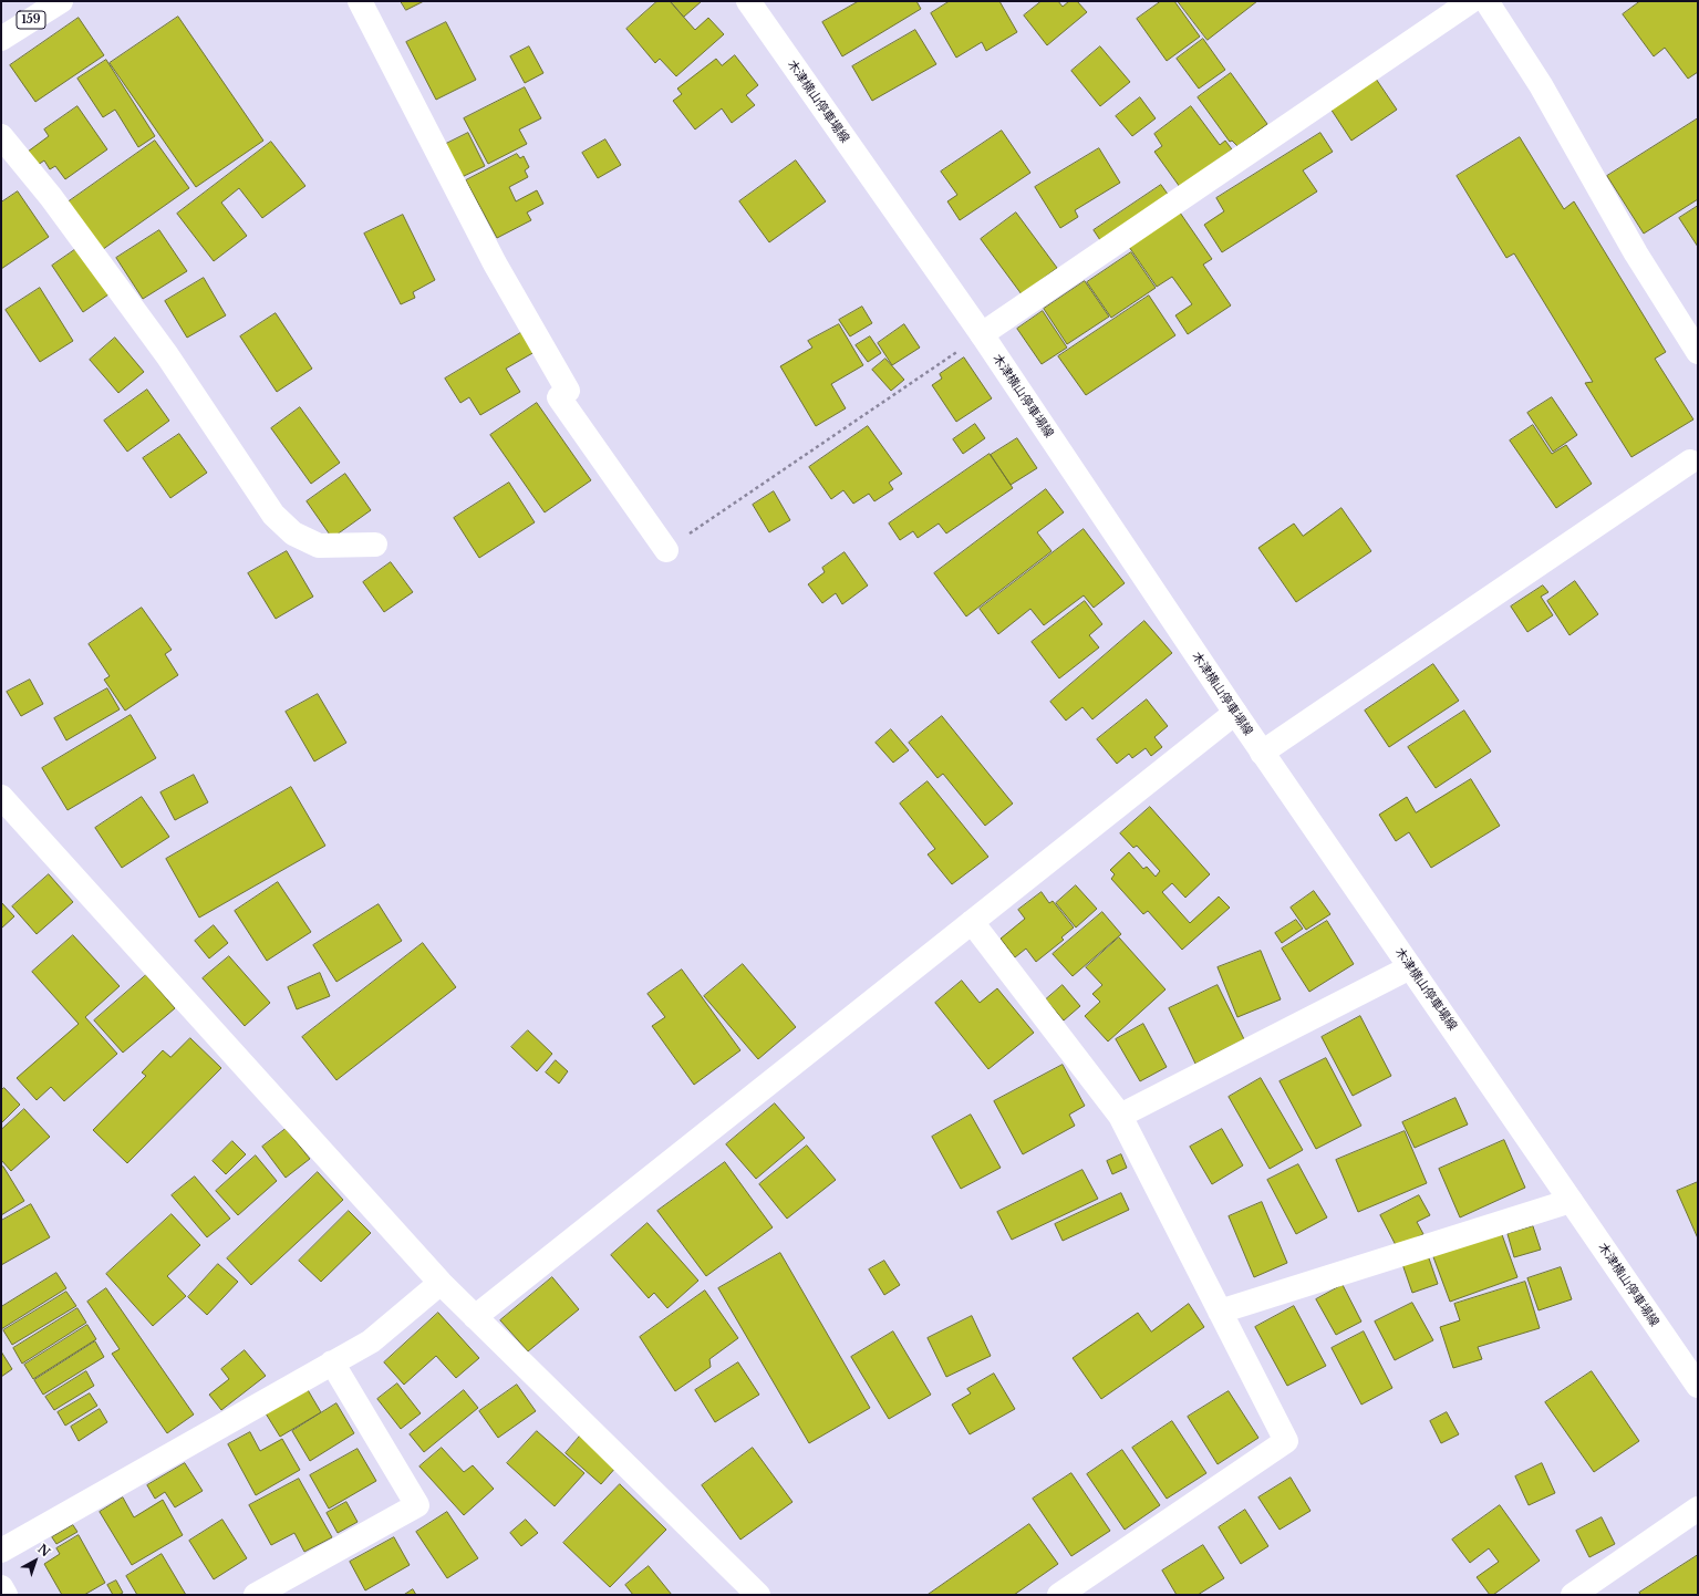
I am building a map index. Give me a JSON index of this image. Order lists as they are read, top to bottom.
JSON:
{
  "streets": {
    "main road": ["159", "木津横山停車場線"]
  },
  "north": "top right"
}
